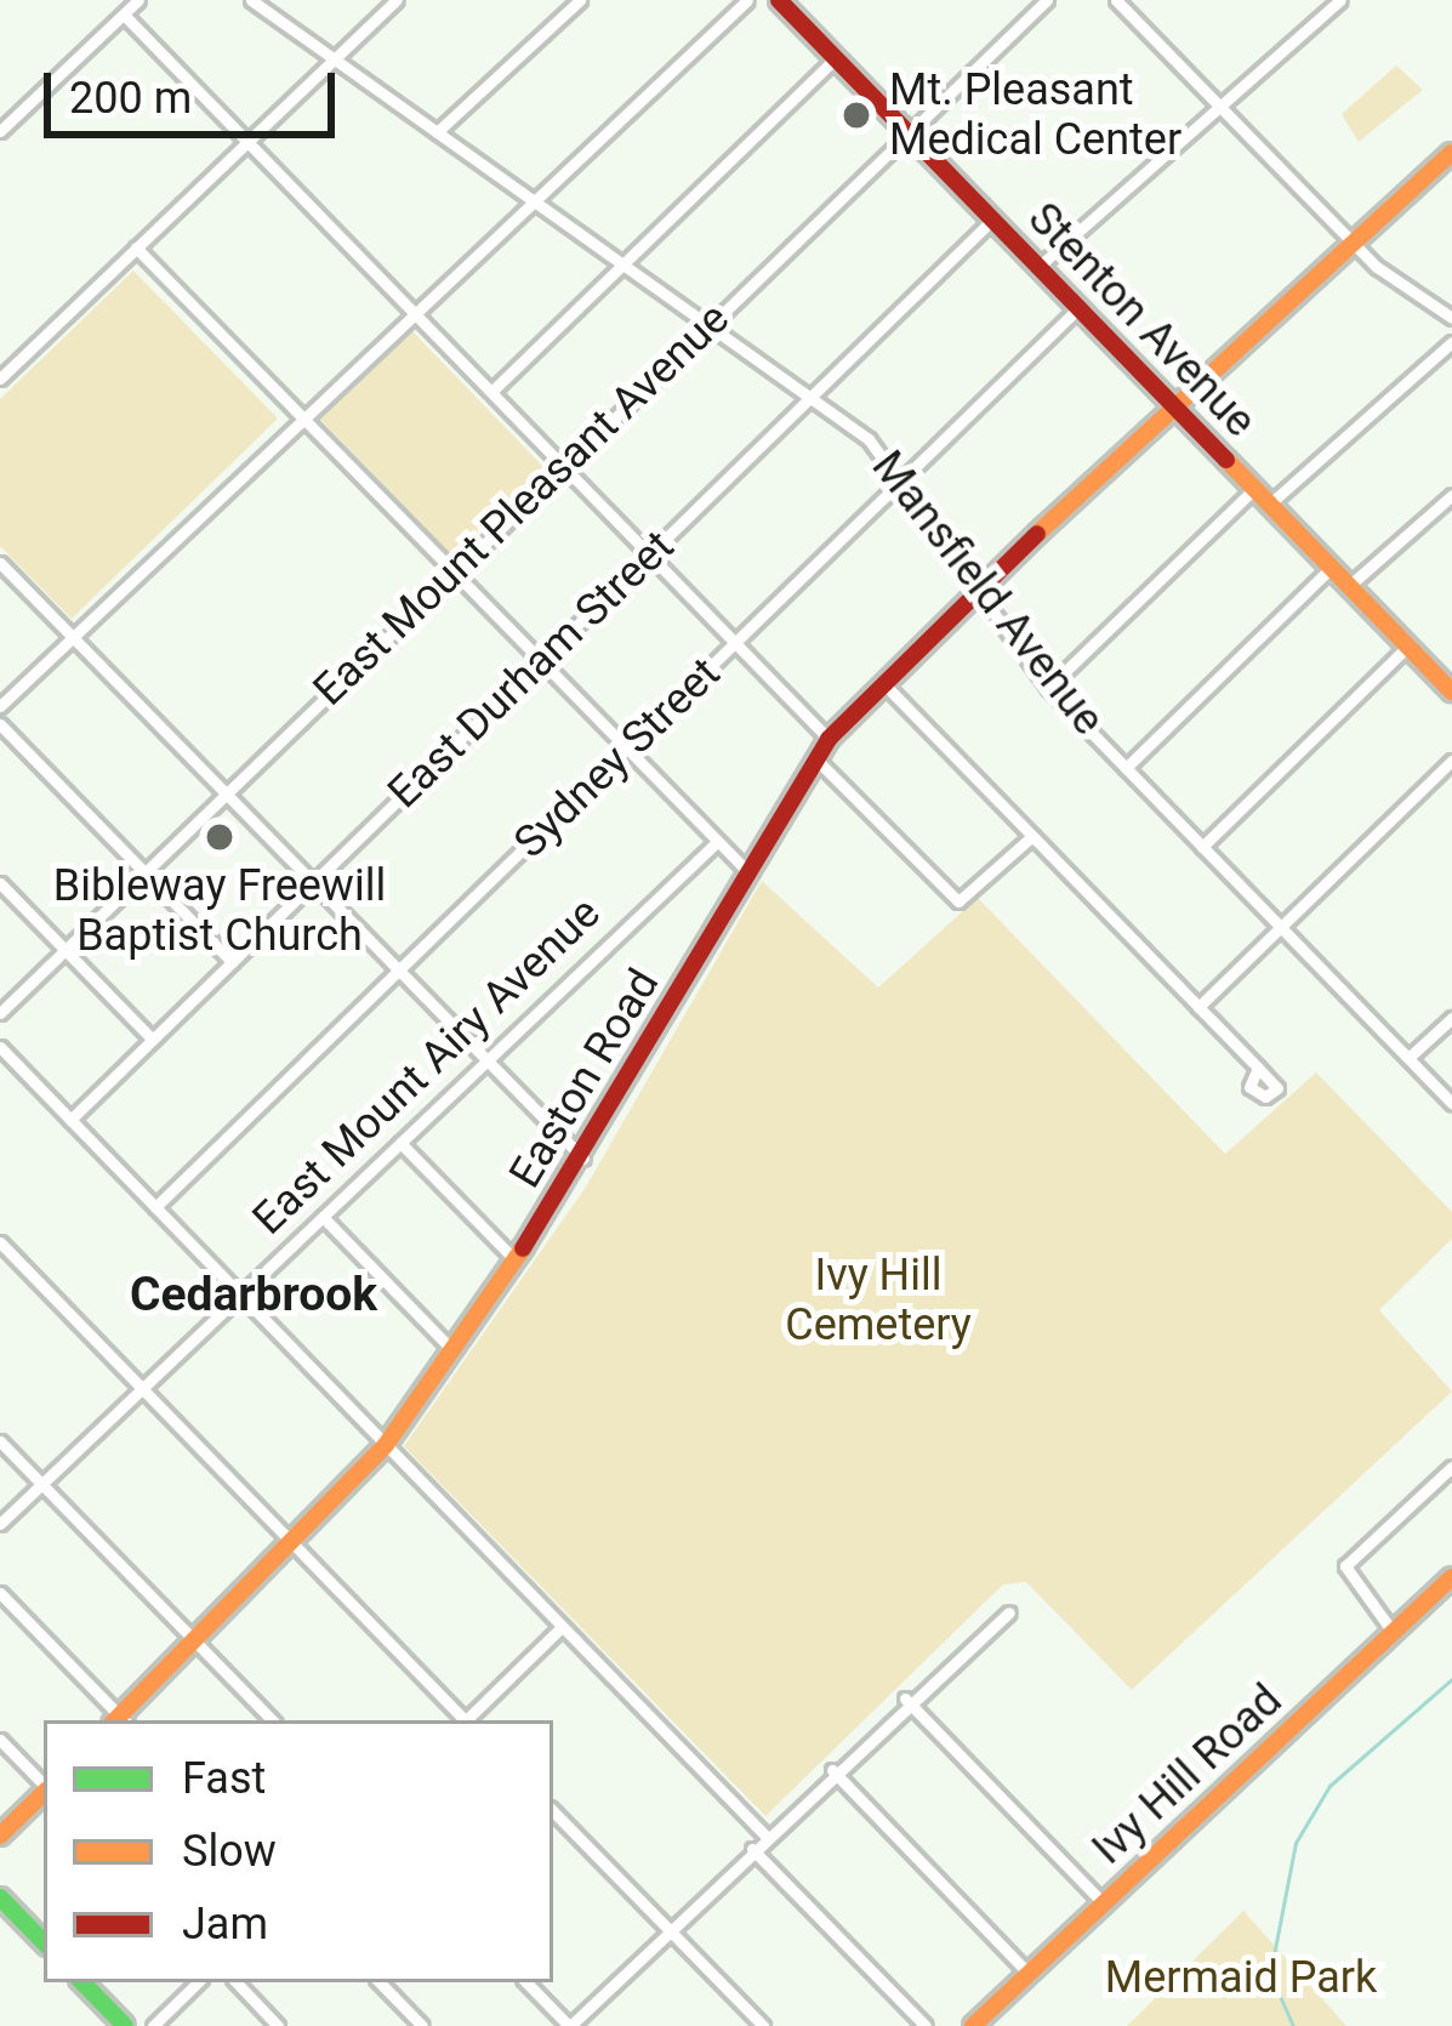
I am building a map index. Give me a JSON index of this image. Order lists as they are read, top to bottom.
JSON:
{
  "streets": {
    "main road": ["Stenton Avenue", "Easton Road", "Ivy Hill Road"],
    "street": [
      "East Mount Pleasant Avenue",
      "Mansfield Avenue",
      "East Durham Street",
      "Sydney Street",
      "East Mount Airy Avenue"
    ]
  },
  "crossings": [
    ["Stenton Avenue", "East Mount Pleasant Avenue"],
    ["Stenton Avenue", "East Durham Street"],
    ["Stenton Avenue", "Sydney Street"],
    ["East Mount Pleasant Avenue", "Mansfield Avenue"],
    ["Mansfield Avenue", "East Durham Street"],
    ["Mansfield Avenue", "Sydney Street"]
  ],
  "districts": ["Cedarbrook"],
  "parks": ["Ivy Hill Cemetery", "Mermaid Park"],
  "places": ["Mt. Pleasant Medical Center", "Bibleway Freewill Baptist Church"],
  "legend": ["Fast", "Slow", "Jam"],
  "scale_bar": "200 m"
}
